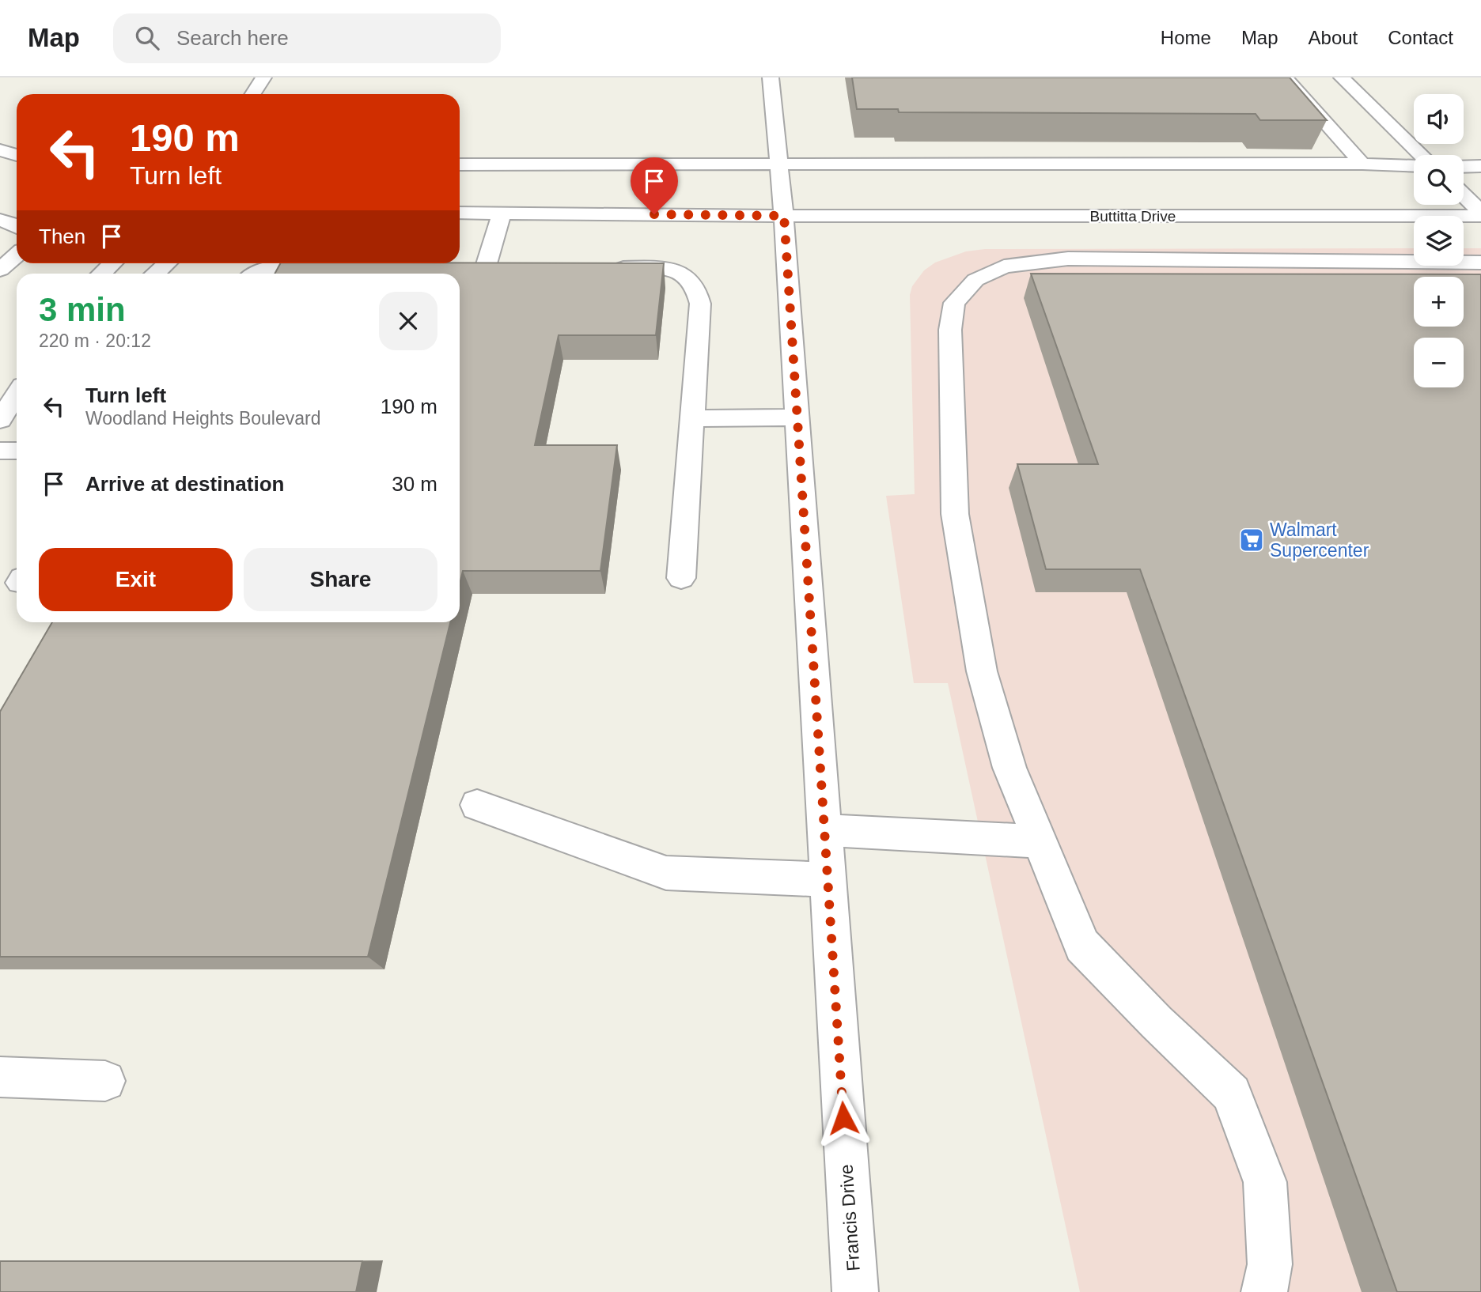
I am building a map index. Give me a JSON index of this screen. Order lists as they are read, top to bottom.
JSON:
{
  "streets": {
    "street": ["Buttitta Drive", "Francis Drive"]
  },
  "crossings": [
    ["Buttitta Drive", "Francis Drive"]
  ],
  "places": {
    "supermarket": ["Walmart Supercenter"]
  },
  "page": {
    "header": "Map",
    "search": "Search here",
    "nav": [
      "Home",
      "Map",
      "About",
      "Contact"
    ],
    "map_buttons": ["+", "−"],
    "turn": ["190 m", "Turn left"],
    "then": "Then",
    "heading": ["3 min", "220 m · 20:12"],
    "list": [
      {
        "name": "Turn left",
        "note": "Woodland Heights Boulevard",
        "value": "190 m"
      },
      {
        "name": "Arrive at destination",
        "value": "30 m"
      }
    ],
    "buttons": ["Exit", "Share"]
  }
}
